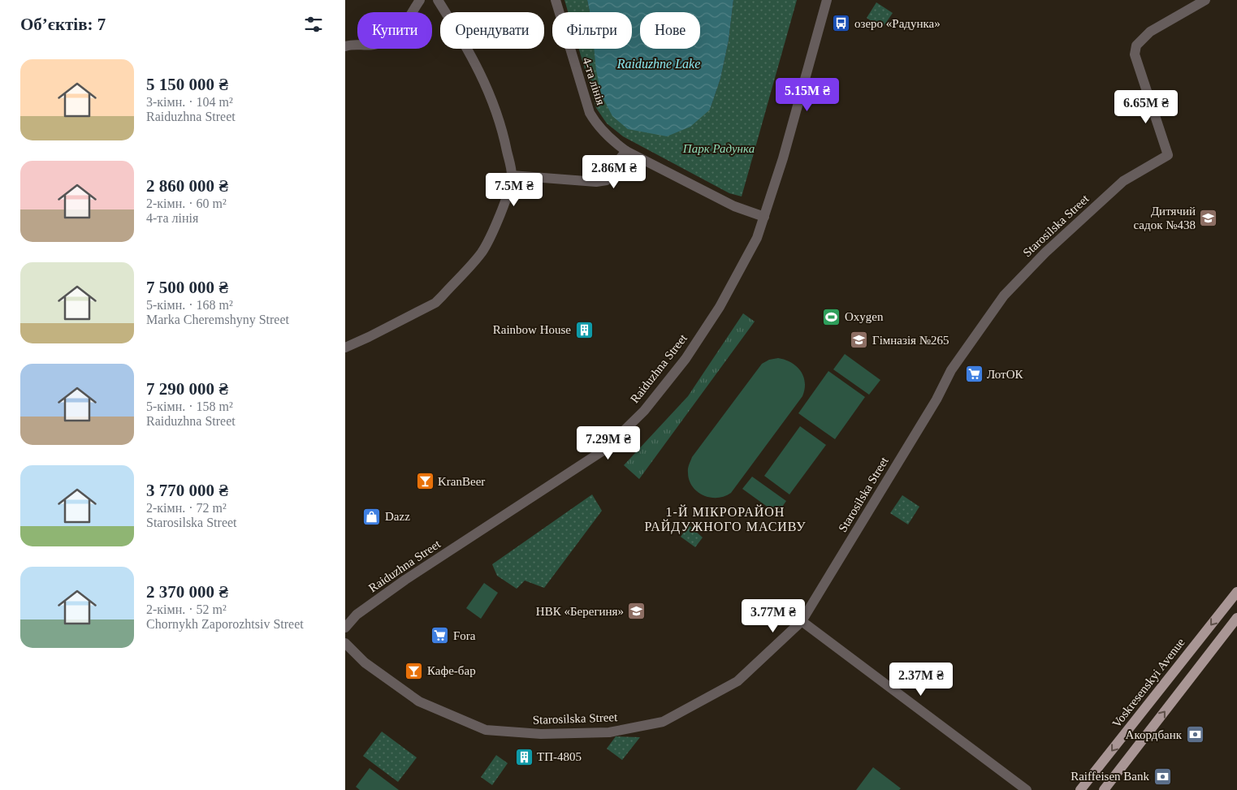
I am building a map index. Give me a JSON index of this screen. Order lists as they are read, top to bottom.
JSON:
{
  "streets": {
    "main road": ["Voskresenskyi Avenue"],
    "street": ["4-та лінія", "Starosilska Street", "Raiduzhna Street"]
  },
  "crossings": [
    ["4-та лінія", "Raiduzhna Street"]
  ],
  "districts": ["1-Й МІКРОРАЙОН РАЙДУЖНОГО МАСИВУ"],
  "water": ["Raiduzhne Lake"],
  "parks": ["Парк Радунка"],
  "places": {
    "bus stop": ["озеро «Радунка»"],
    "school or university": ["Дитячий садок №438", "Гімназія №265", "НВК «Берегиня»"],
    "sports": ["Oxygen"],
    "building": ["Rainbow House", "ТП-4805"],
    "supermarket": ["ЛотОК", "Fora"],
    "bar": ["KranBeer", "Кафе-бар"],
    "shop": ["Dazz"],
    "bank": ["Акордбанк", "Raiffeisen Bank"]
  },
  "page": {
    "heading": "Об’єктів: 7",
    "chip": [
      "Купити",
      "Орендувати",
      "Фільтри",
      "Нове"
    ],
    "list": [
      {
        "name": "5 150 000 ₴",
        "note": "3-кімн. · 104 m² · Raiduzhna Street"
      },
      {
        "name": "2 860 000 ₴",
        "note": "2-кімн. · 60 m² · 4-та лінія"
      },
      {
        "name": "7 500 000 ₴",
        "note": "5-кімн. · 168 m² · Marka Cheremshyny Street"
      },
      {
        "name": "7 290 000 ₴",
        "note": "5-кімн. · 158 m² · Raiduzhna Street"
      },
      {
        "name": "3 770 000 ₴",
        "note": "2-кімн. · 72 m² · Starosilska Street"
      },
      {
        "name": "2 370 000 ₴",
        "note": "2-кімн. · 52 m² · Chornykh Zaporozhtsiv Street"
      }
    ],
    "price": [
      "5.15M ₴",
      "6.65M ₴",
      "2.86M ₴",
      "7.5M ₴",
      "7.29M ₴",
      "3.77M ₴",
      "2.37M ₴"
    ]
  }
}
